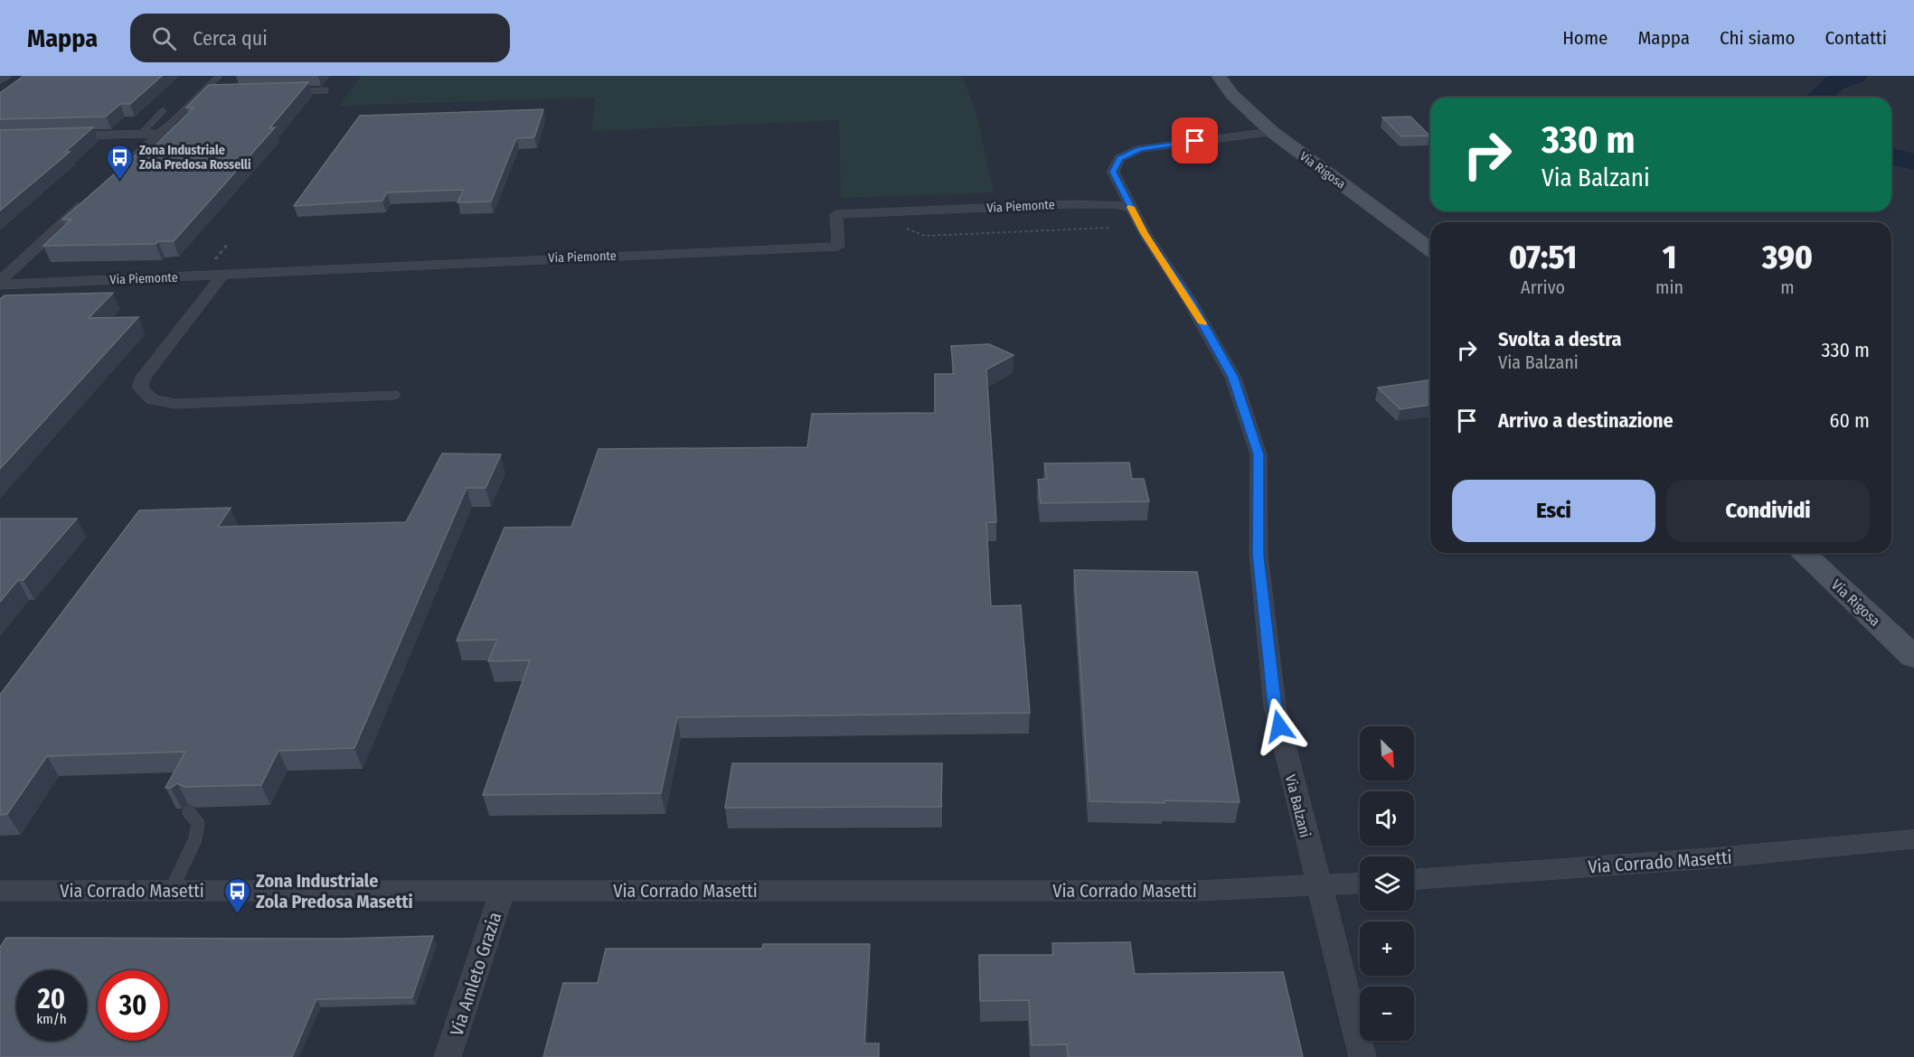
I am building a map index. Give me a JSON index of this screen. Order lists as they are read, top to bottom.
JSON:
{
  "streets": {
    "main road": ["Via Rigosa"],
    "street": [
      "Via Piemonte",
      "Via Balzani",
      "Via Corrado Masetti",
      "Via Amleto Grazia"
    ]
  },
  "crossings": [
    ["Via Rigosa", "Via Balzani"],
    ["Via Piemonte", "Via Balzani"],
    ["Via Balzani", "Via Corrado Masetti"],
    ["Via Corrado Masetti", "Via Amleto Grazia"]
  ],
  "places": {
    "bus stop": ["Zona Industriale Zola Predosa Rosselli", "Zona Industriale Zola Predosa Masetti"]
  },
  "north": "bottom right",
  "page": {
    "header": "Mappa",
    "search": "Cerca qui",
    "nav": [
      "Home",
      "Mappa",
      "Chi siamo",
      "Contatti"
    ],
    "turn": ["330 m", "Via Balzani"],
    "eta": [
      "07:51",
      "Arrivo",
      "1",
      "min",
      "390",
      "m"
    ],
    "list": [
      {
        "name": "Svolta a destra",
        "note": "Via Balzani",
        "value": "330 m"
      },
      {
        "name": "Arrivo a destinazione",
        "value": "60 m"
      }
    ],
    "buttons": ["Esci", "Condividi"],
    "map_buttons": ["+", "−"],
    "speed": "20 km/h",
    "limit": "30"
  }
}
